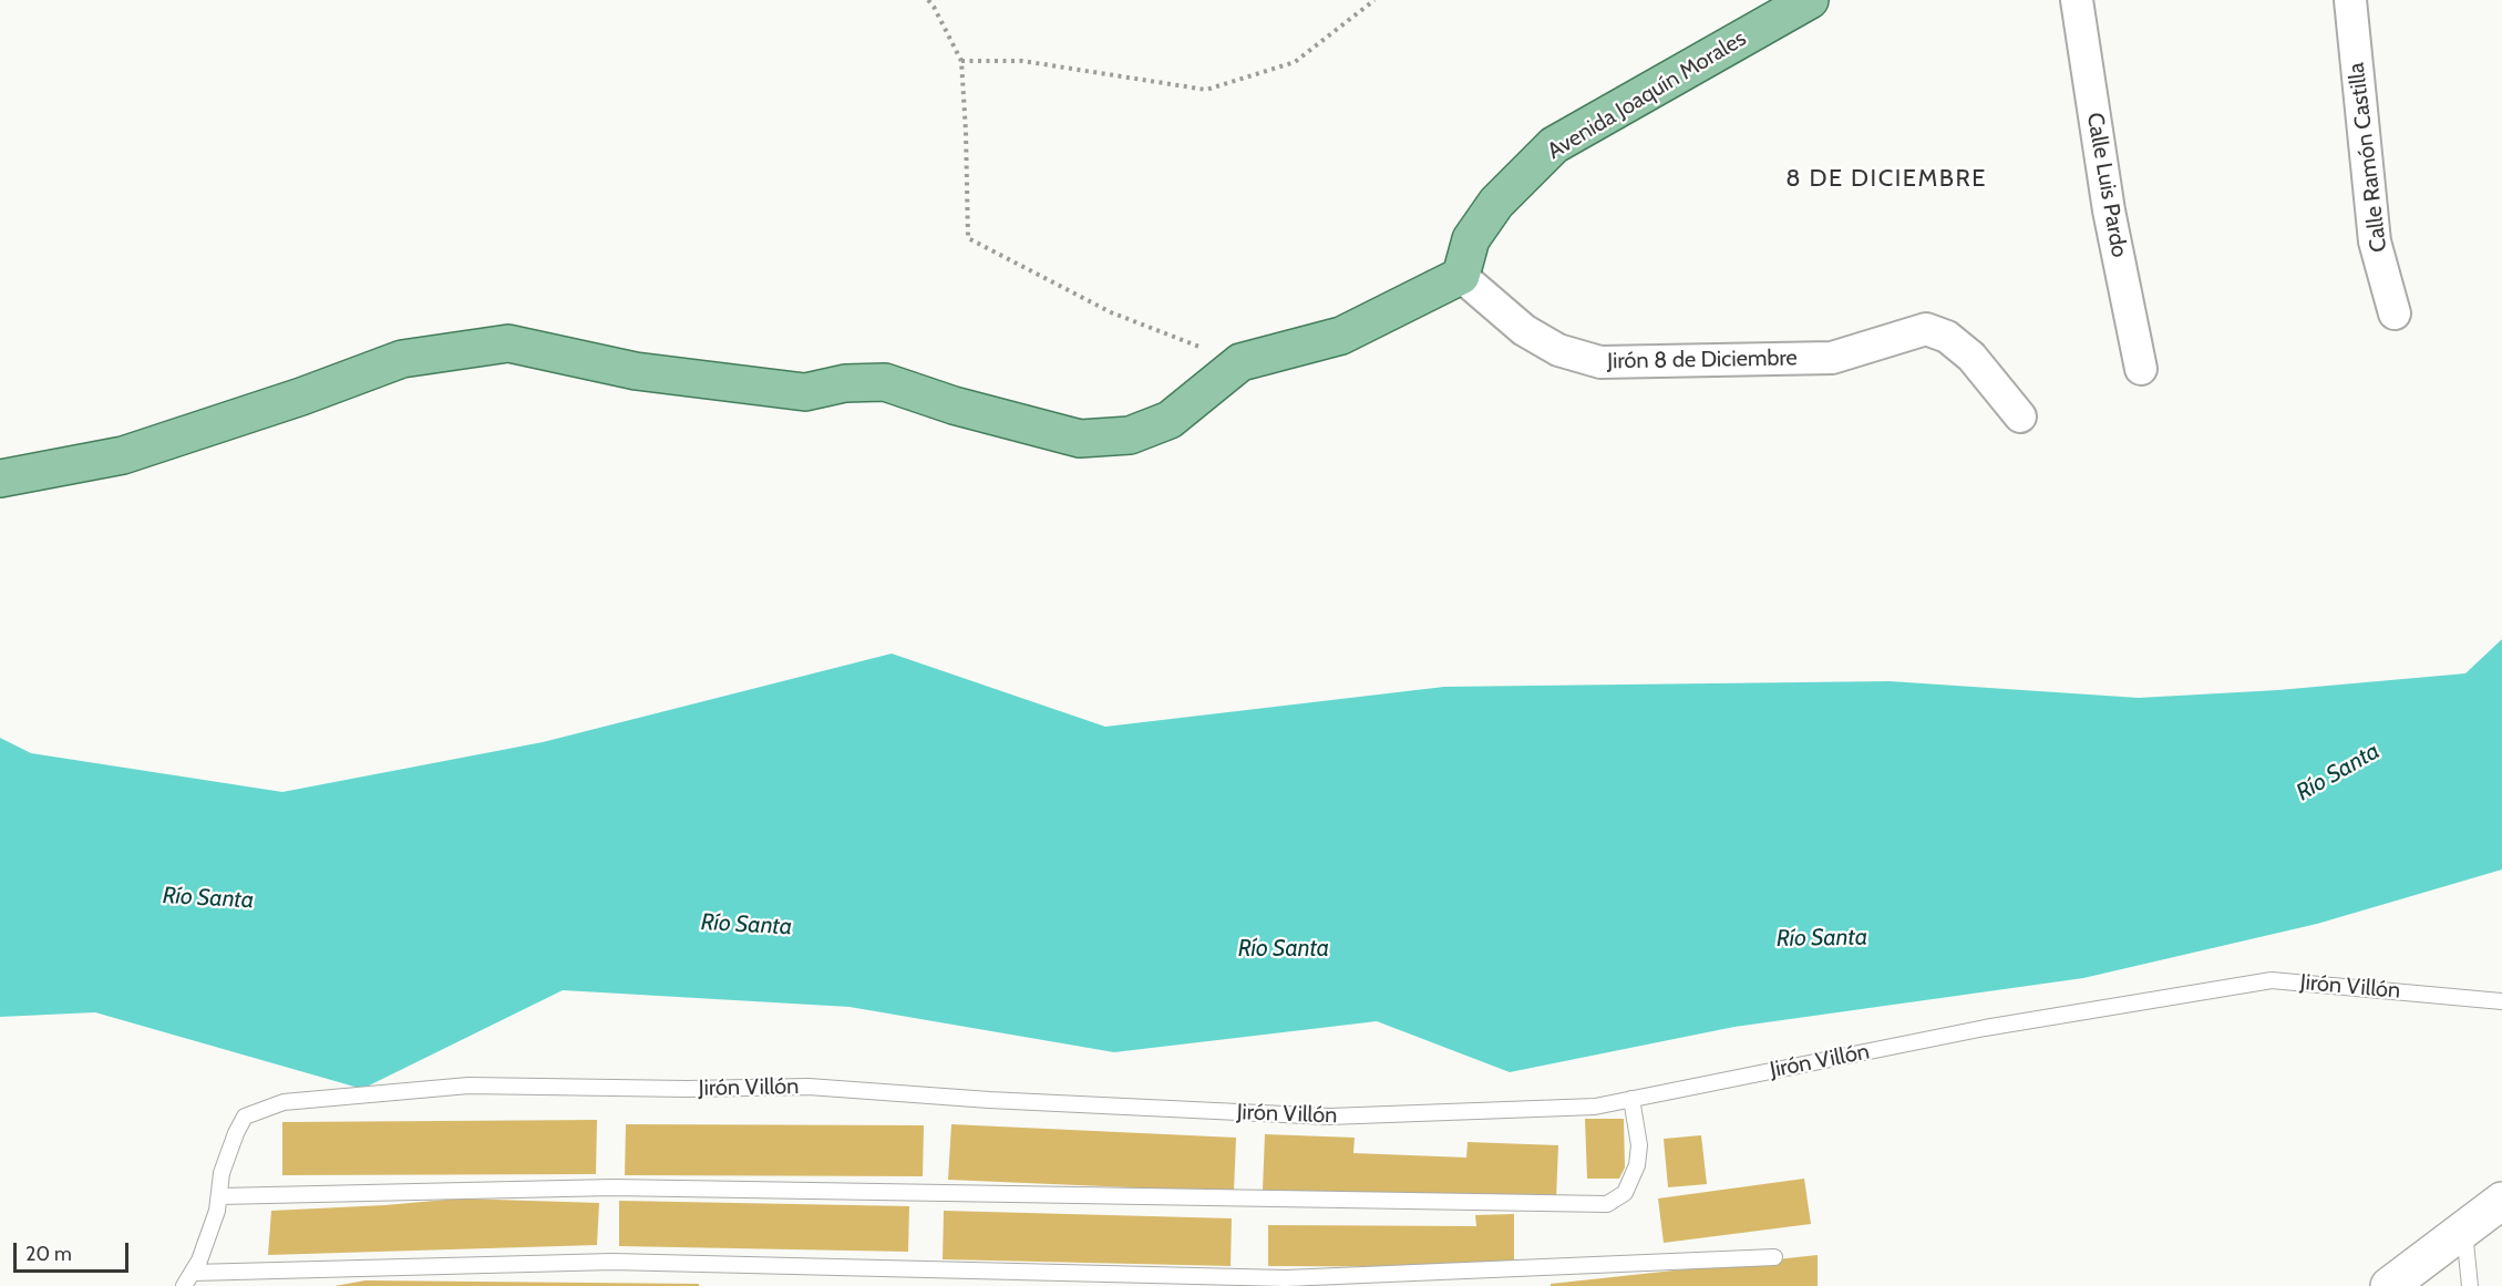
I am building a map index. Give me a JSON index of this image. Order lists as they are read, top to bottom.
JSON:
{
  "streets": {
    "main road": ["Avenida Joaquín Morales"],
    "street": ["Calle Ramón Castilla", "Calle Luis Pardo", "Jirón 8 de Diciembre"],
    "lane": ["Jirón Villón"]
  },
  "crossings": [
    ["Avenida Joaquín Morales", "Jirón 8 de Diciembre"]
  ],
  "districts": ["8 DE DICIEMBRE"],
  "water": ["Río Santa"],
  "scale_bar": "20 m"
}
